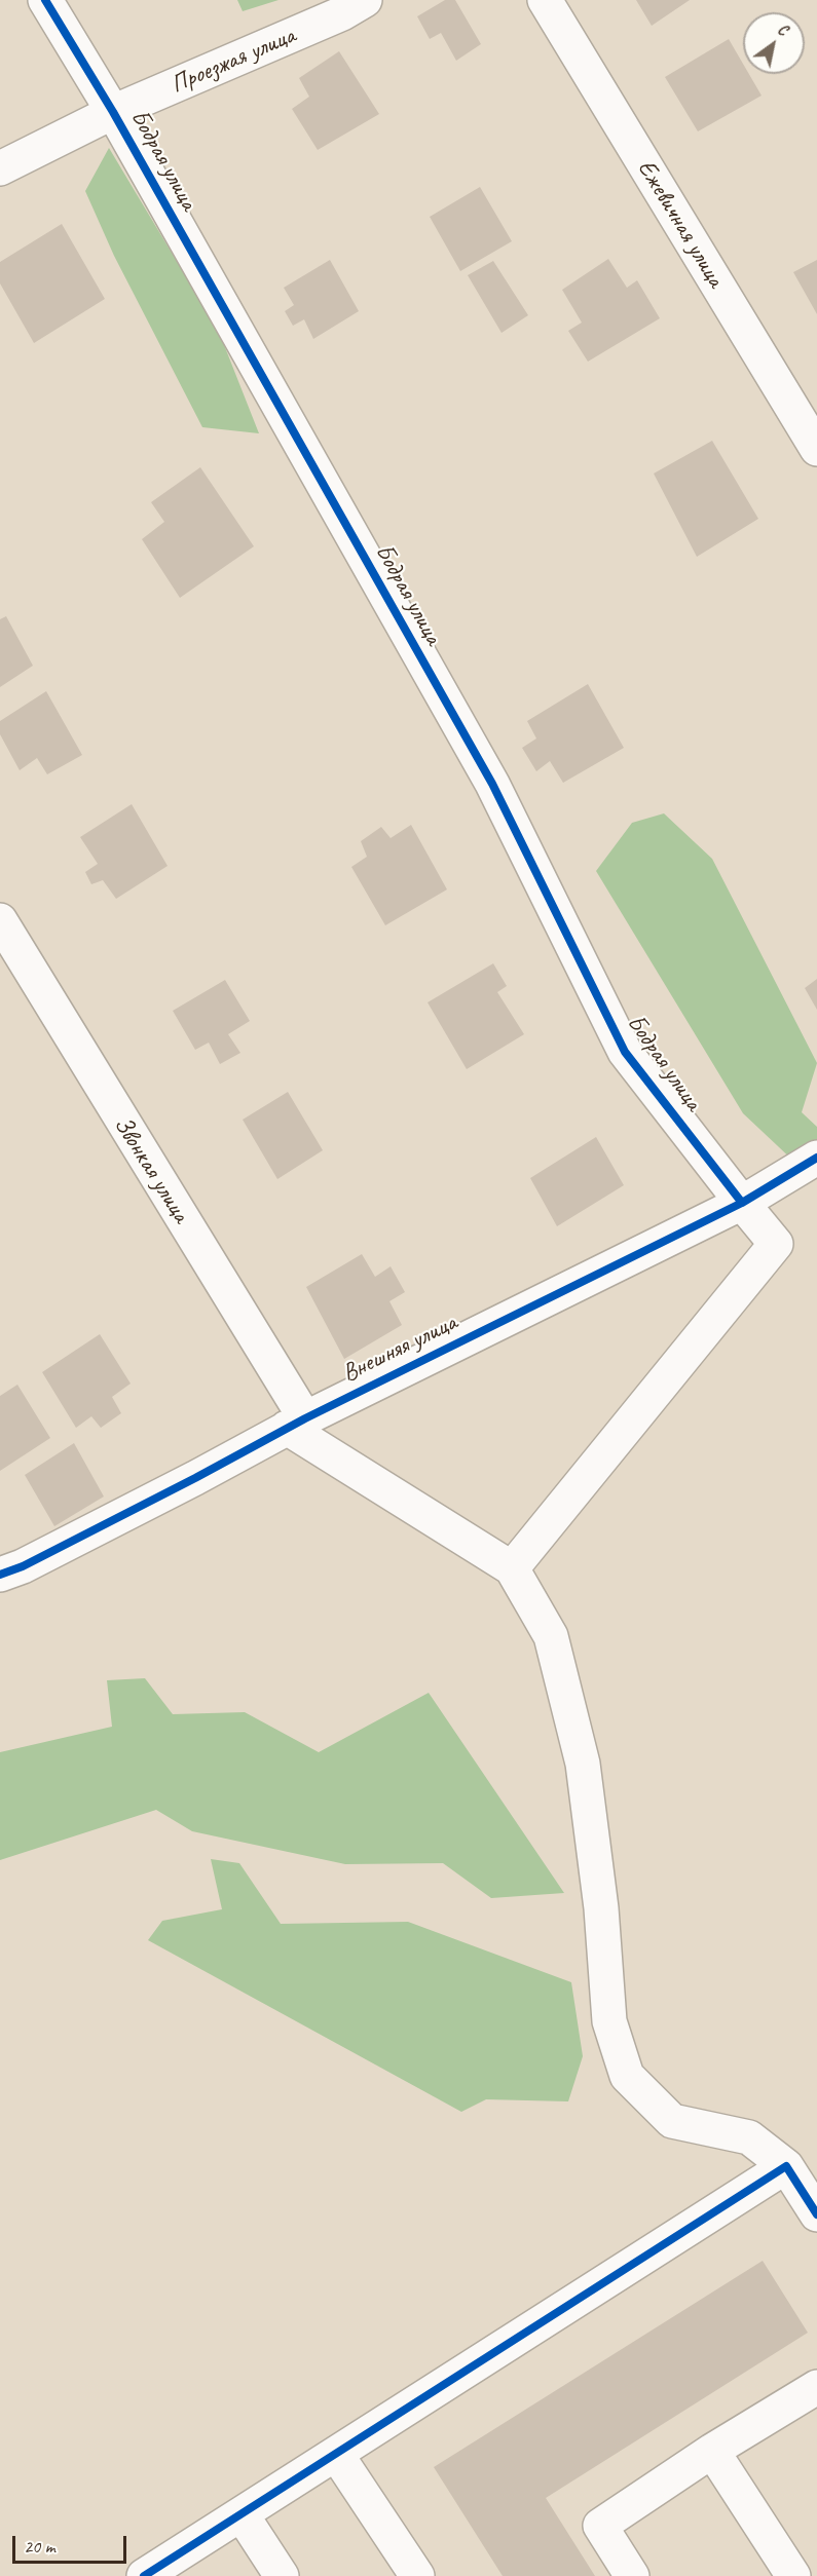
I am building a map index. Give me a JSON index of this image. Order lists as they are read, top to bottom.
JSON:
{
  "streets": {
    "street": [
      "Проезжая улица",
      "Бодрая улица",
      "Ежевичная улица",
      "Звонкая улица",
      "Внешняя улица"
    ]
  },
  "crossings": [
    ["Проезжая улица", "Бодрая улица"],
    ["Бодрая улица", "Внешняя улица"],
    ["Звонкая улица", "Внешняя улица"]
  ],
  "scale_bar": "20 m",
  "north": "top right"
}
